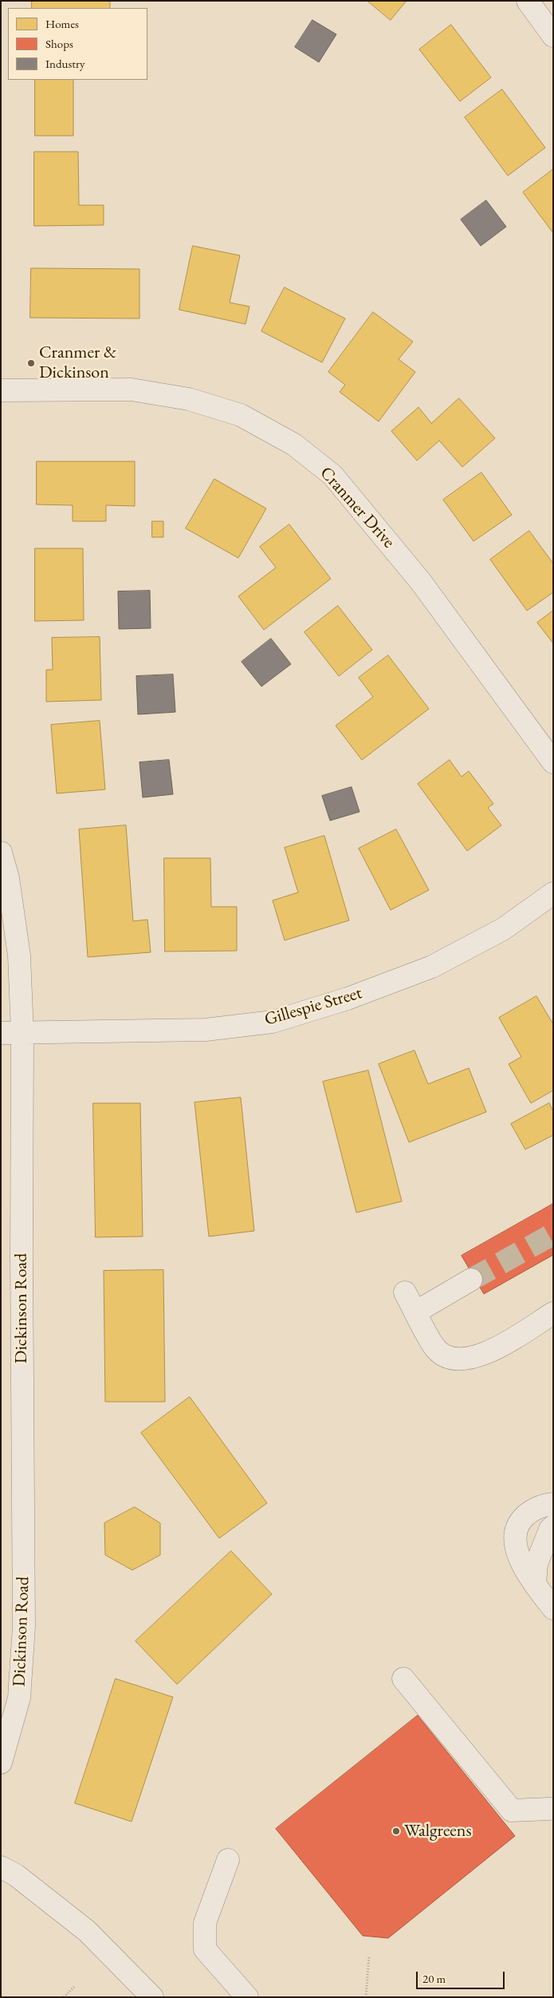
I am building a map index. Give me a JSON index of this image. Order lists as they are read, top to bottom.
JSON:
{
  "streets": {
    "street": ["Cranmer Drive", "Gillespie Street", "Dickinson Road"]
  },
  "crossings": [
    ["Gillespie Street", "Dickinson Road"]
  ],
  "places": ["Cranmer & Dickinson", "Walgreens"],
  "legend": ["Homes", "Shops", "Industry"],
  "scale_bar": "20 m"
}
